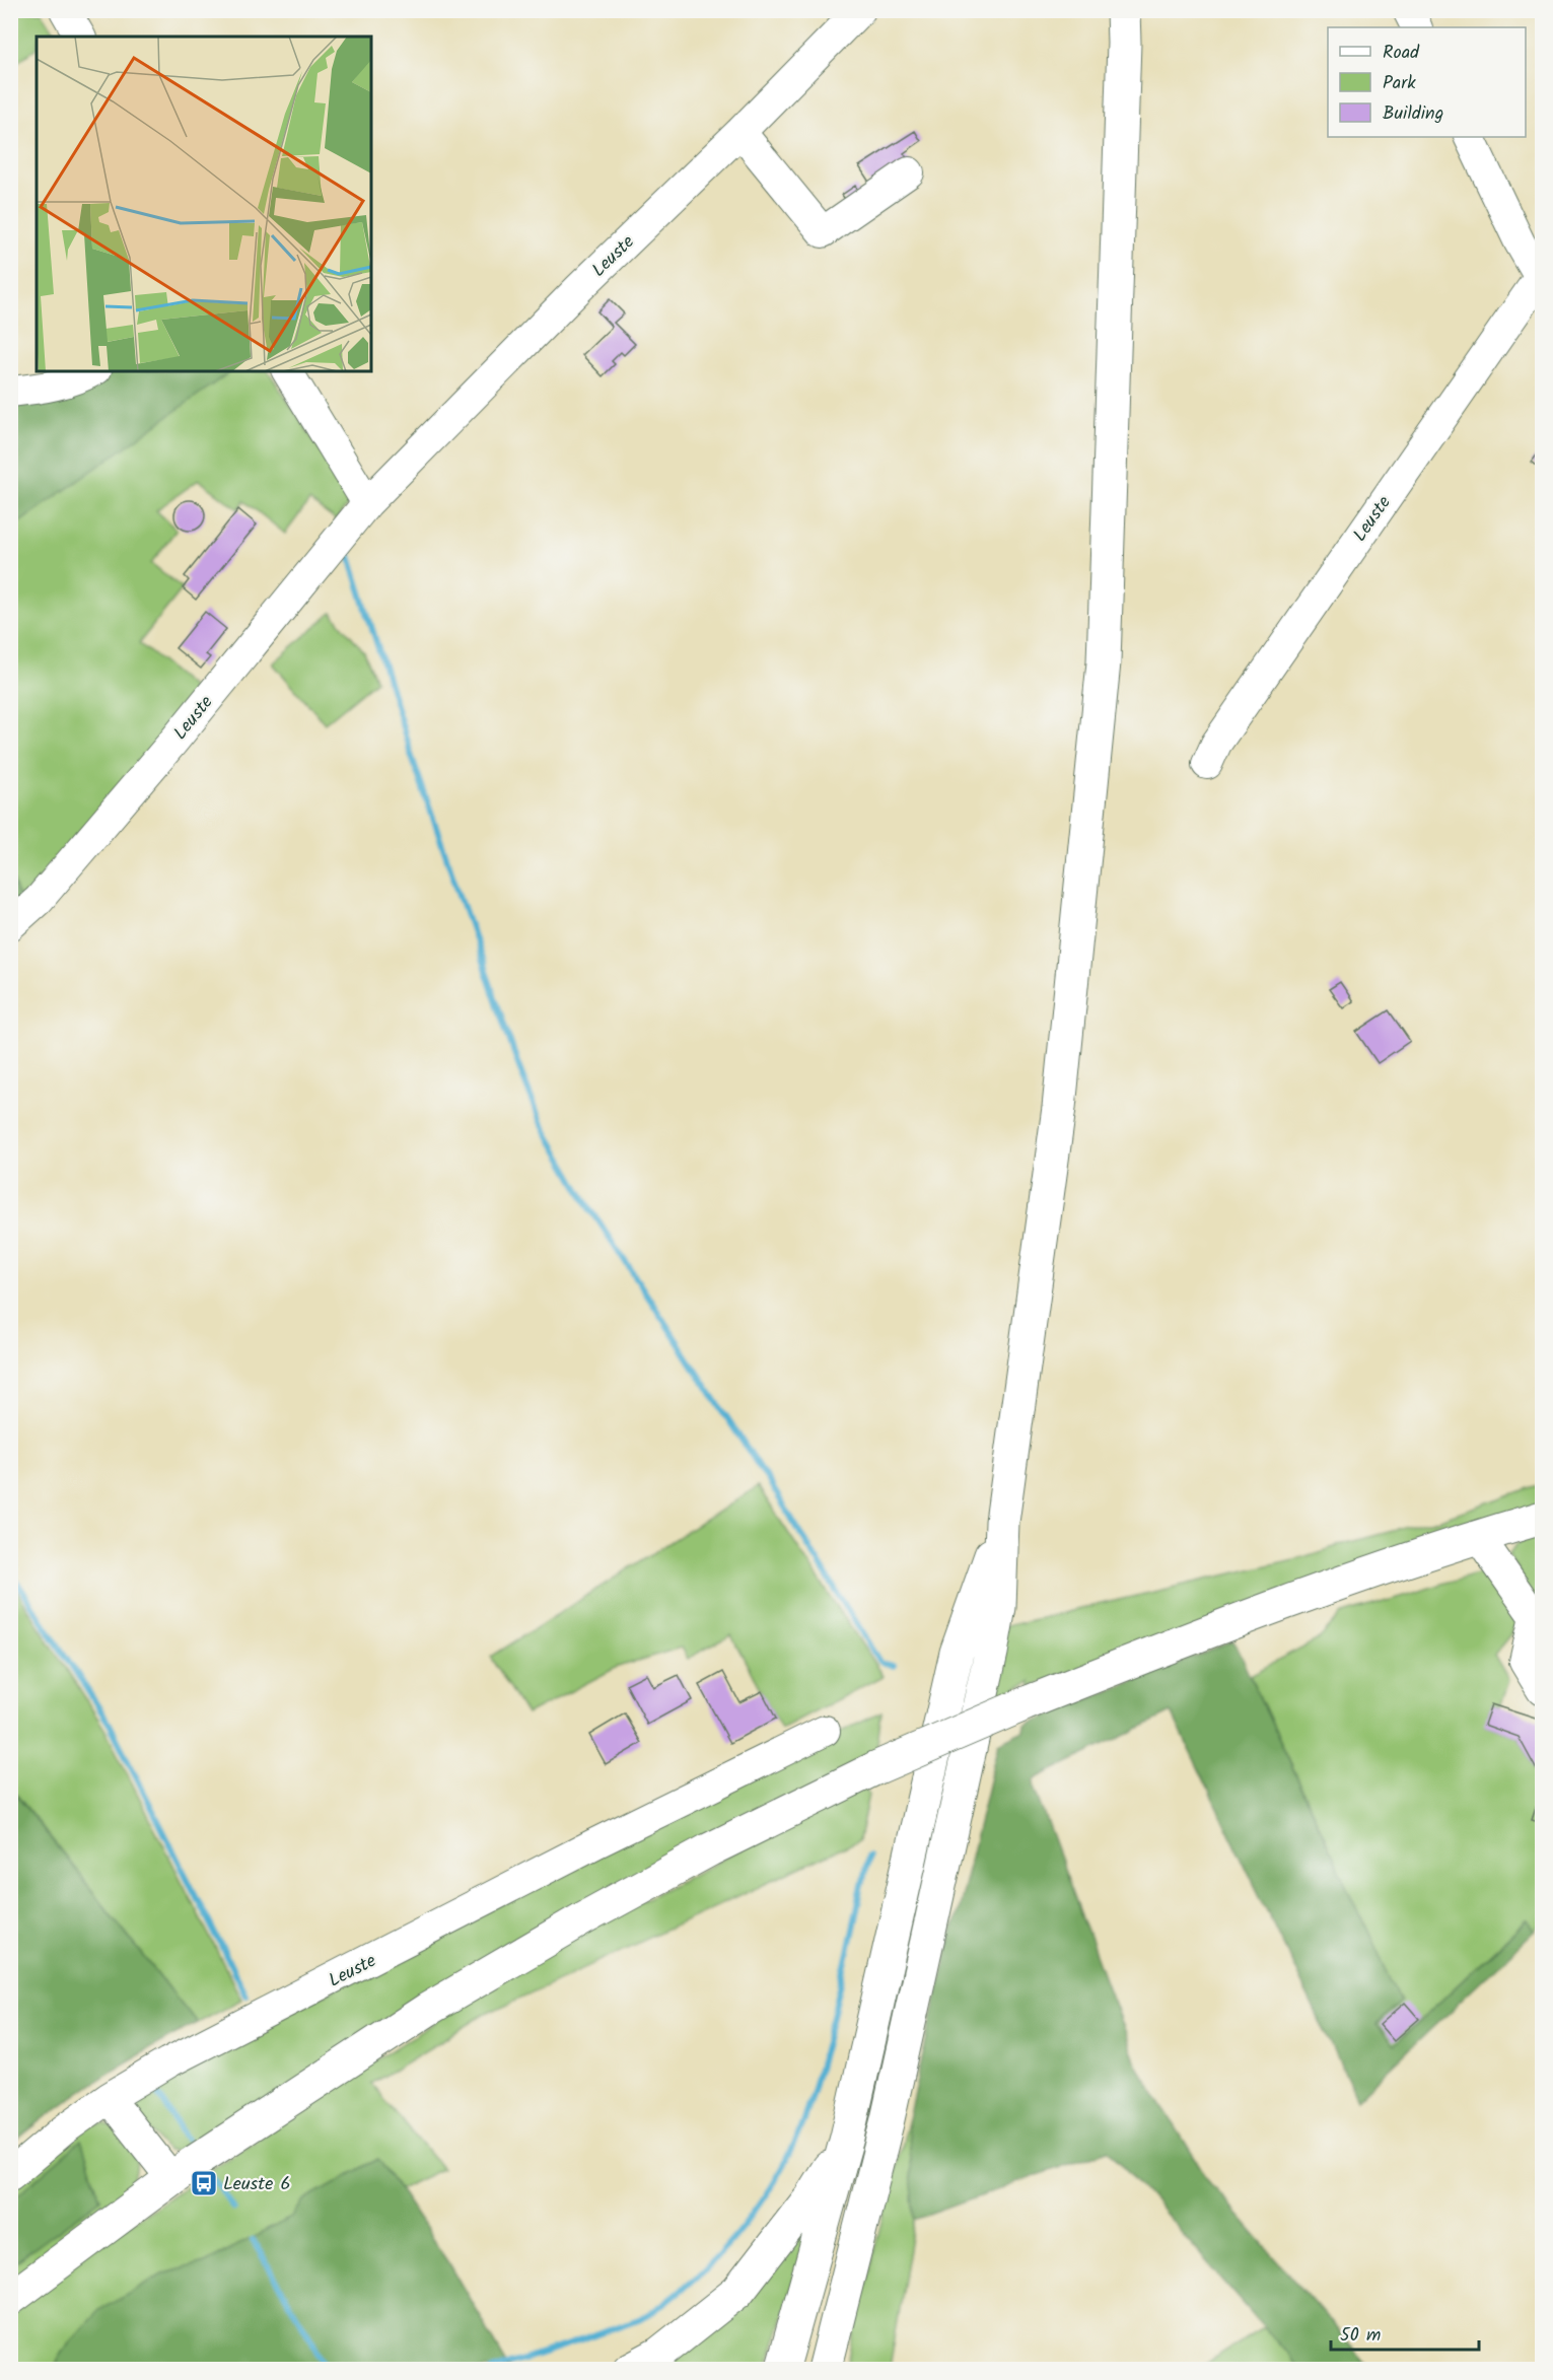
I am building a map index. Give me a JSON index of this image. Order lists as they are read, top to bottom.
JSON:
{
  "streets": {
    "street": ["Leuste"]
  },
  "places": {
    "bus stop": ["Leuste 6"]
  },
  "legend": ["Road", "Park", "Building"],
  "scale_bar": "50 m"
}
